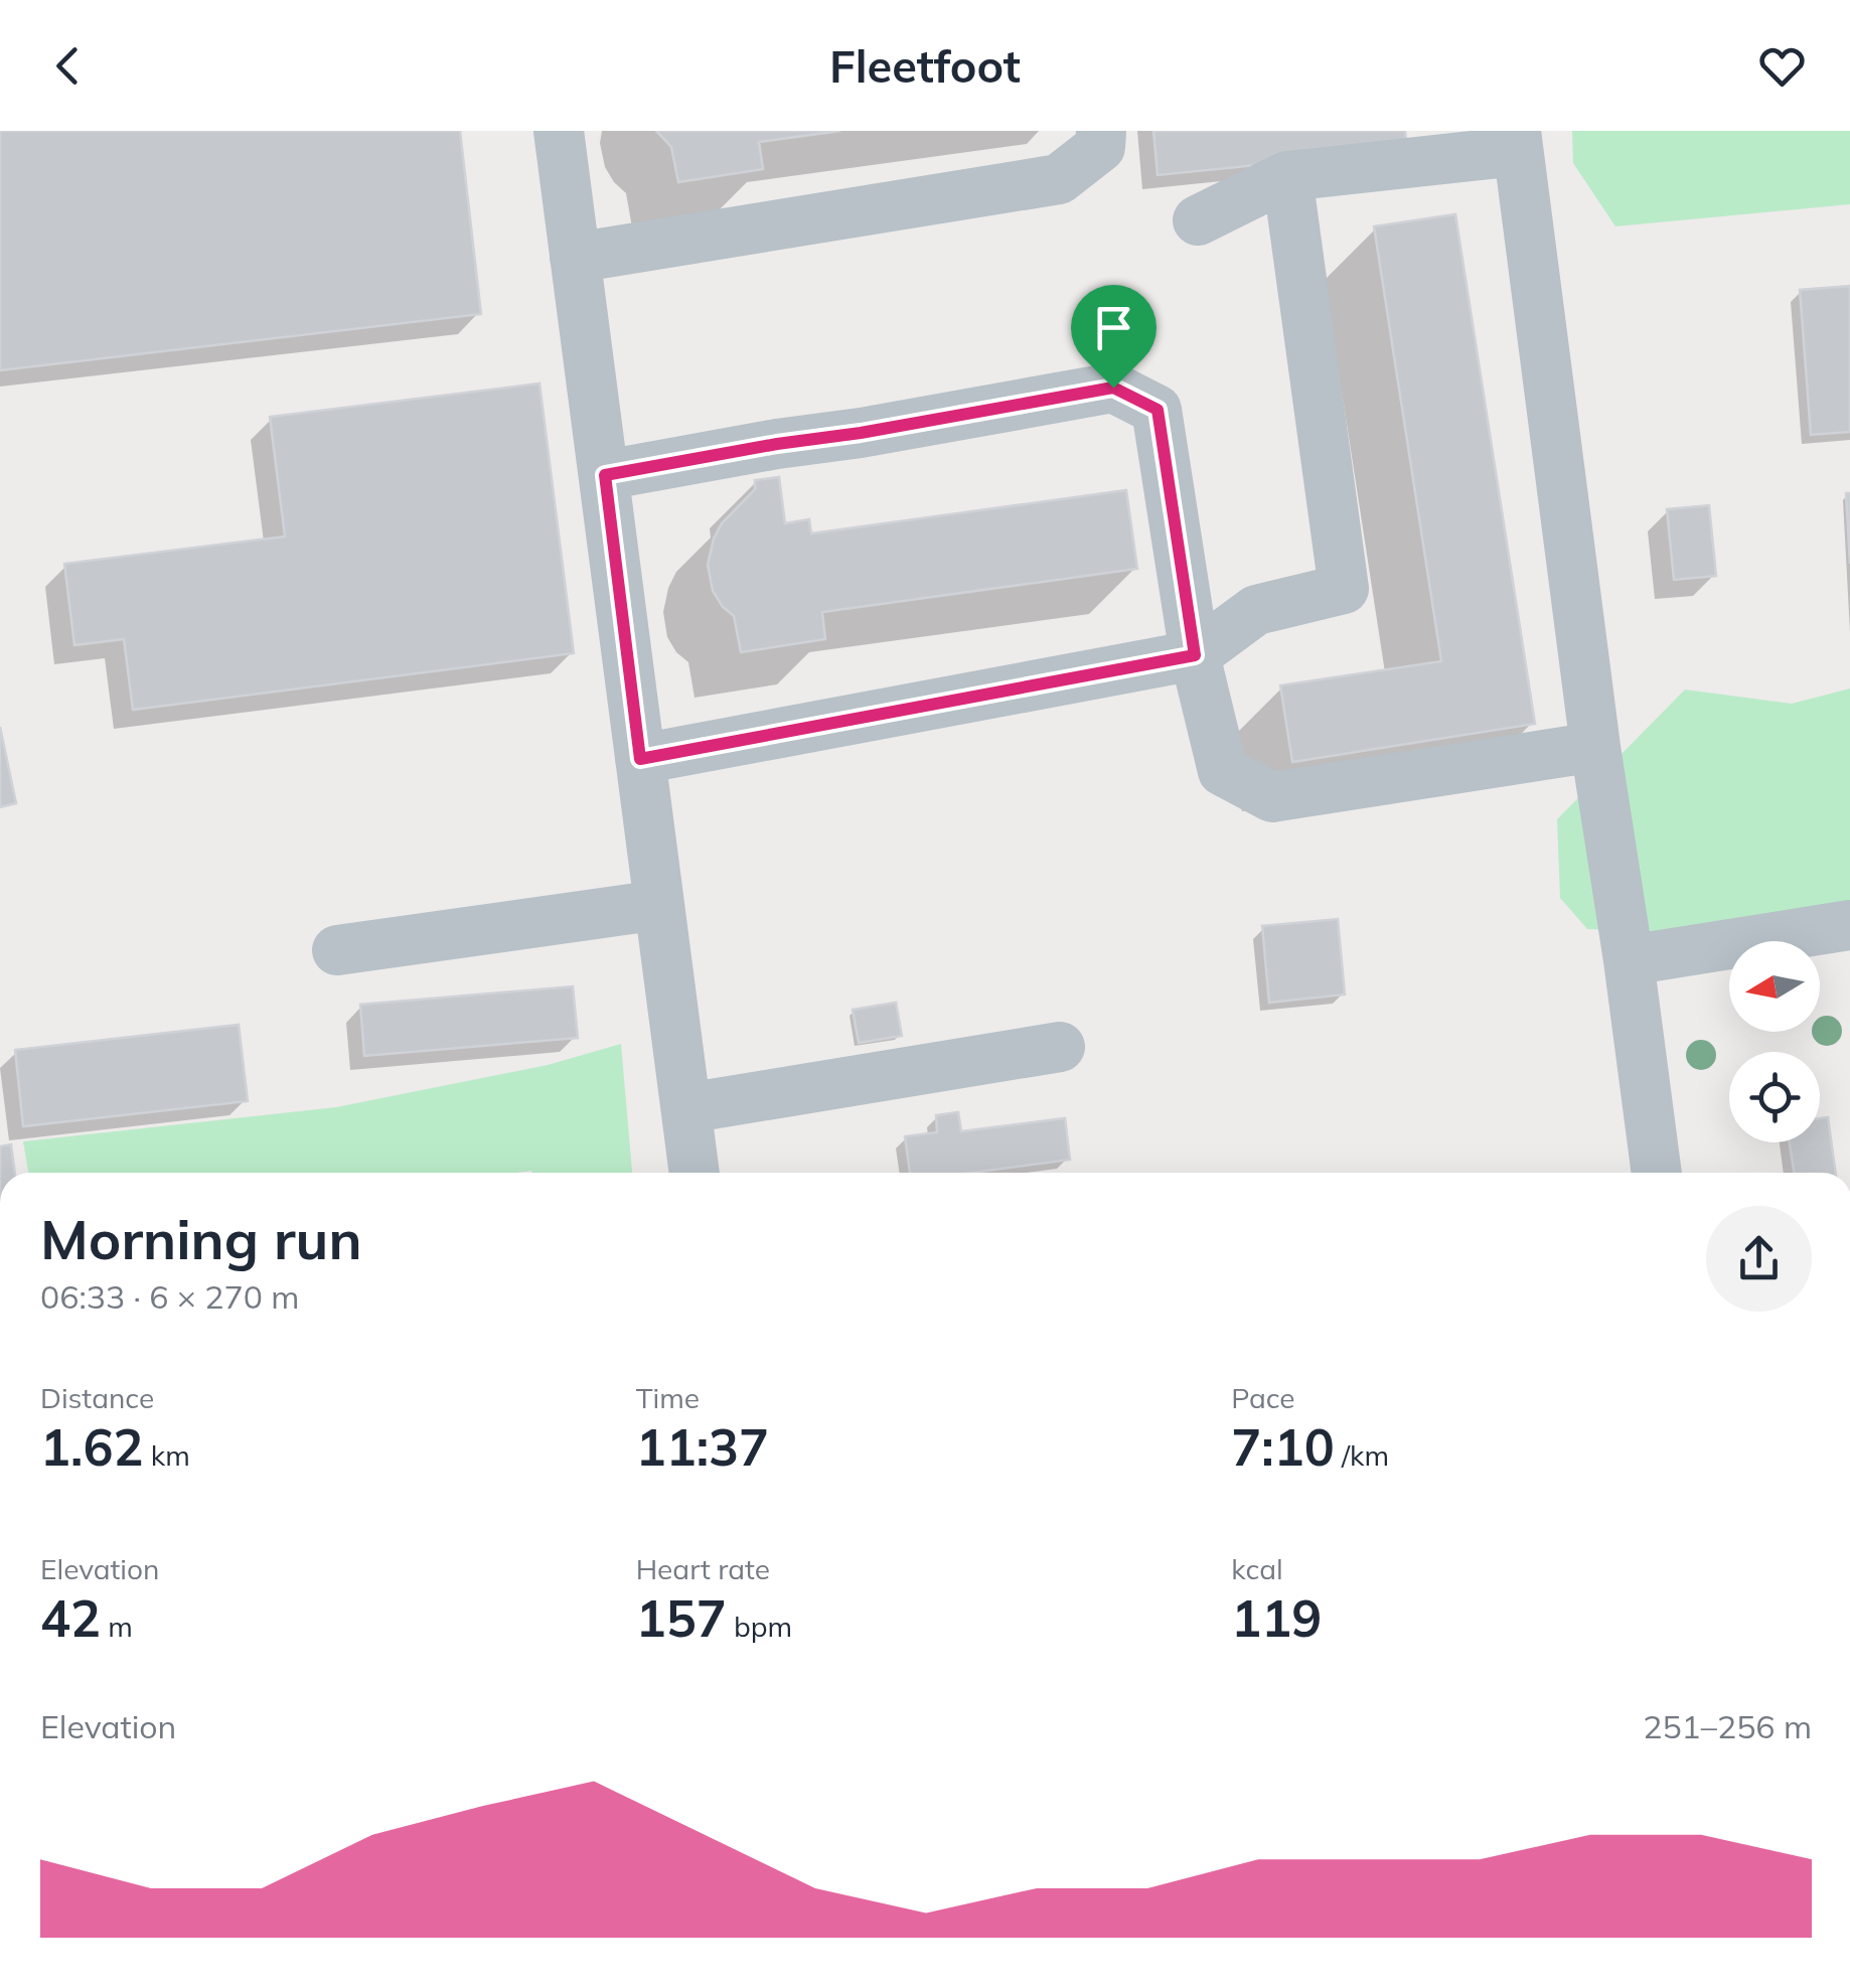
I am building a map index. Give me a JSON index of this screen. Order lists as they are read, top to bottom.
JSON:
{
  "north": "left",
  "page": {
    "header": "Fleetfoot",
    "heading": ["Morning run", "06:33 · 6 × 270 m"],
    "stats": [
      ["Distance", "1.62 km"],
      ["Time", "11:37"],
      ["Pace", "7:10 /km"],
      ["Elevation", "42 m"],
      ["Heart rate", "157 bpm"],
      ["kcal", "119"]
    ],
    "chart": ["Elevation", "251–256 m"]
  }
}
